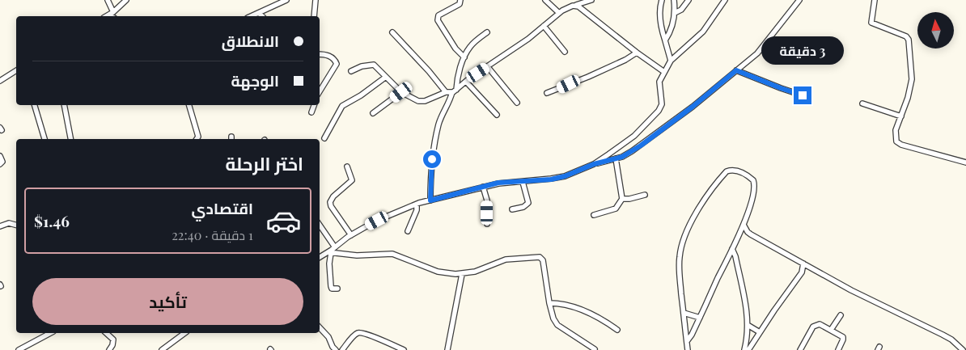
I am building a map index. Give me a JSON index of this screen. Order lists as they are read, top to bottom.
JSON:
{
  "north": "top",
  "page": {
    "banner": ["الانطلاق", "الوجهة"],
    "bubble": "3 دقيقة",
    "heading": "اختر الرحلة",
    "list": [
      {
        "name": "اقتصادي",
        "note": "1 دقيقة · 22:40",
        "value": "$1.46"
      }
    ],
    "buttons": "تأكيد"
  }
}
